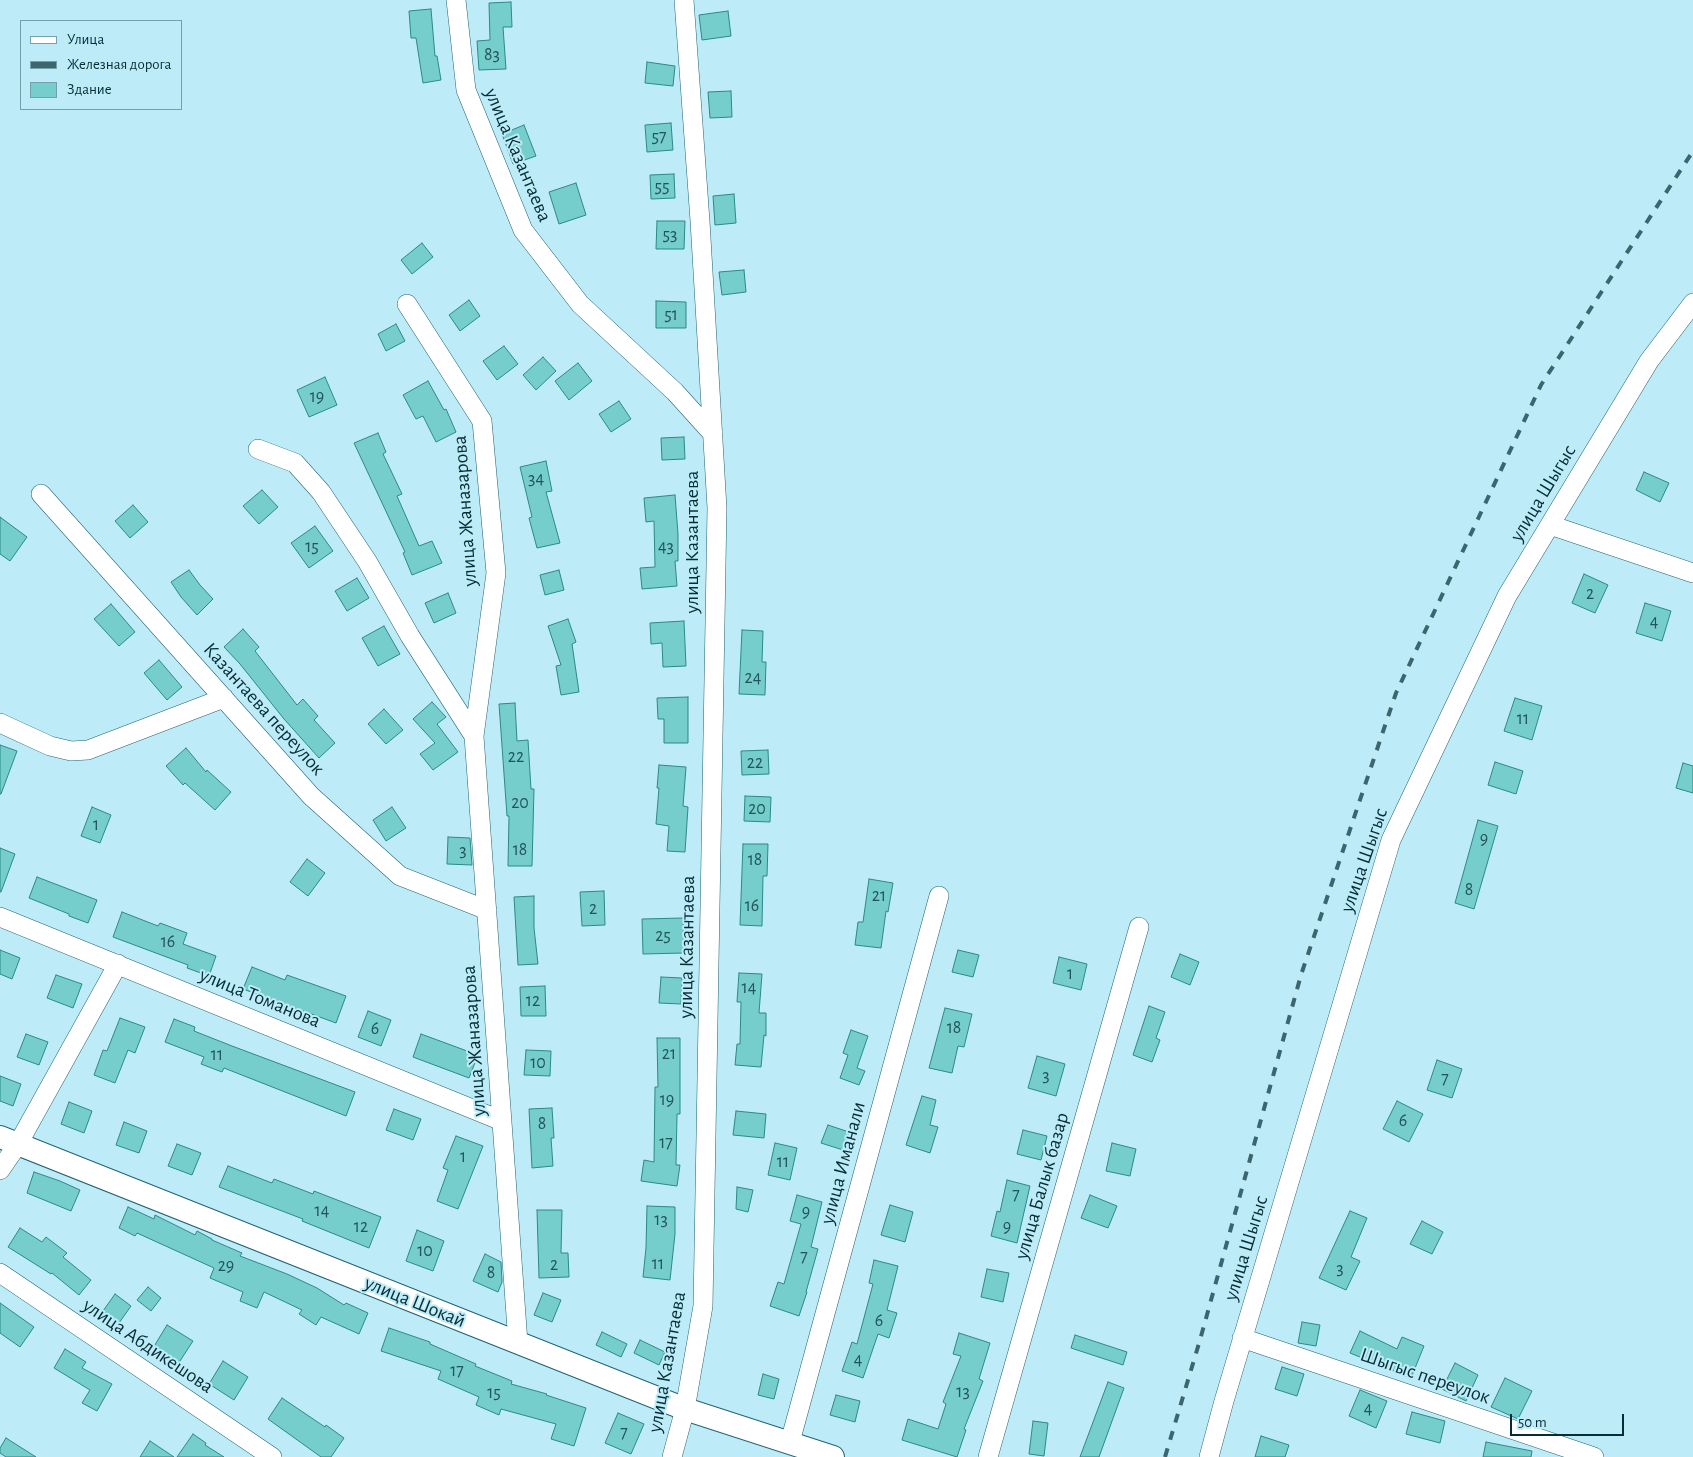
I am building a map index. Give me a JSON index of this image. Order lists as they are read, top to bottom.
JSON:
{
  "streets": {
    "street": [
      "улица Казантаева",
      "улица Шыгыс",
      "улица Жаназарова",
      "Казантаева переулок",
      "улица Томанова",
      "улица Иманали",
      "улица Балык базар",
      "улица Шокай",
      "улица Абдикешова",
      "Шыгыс переулок"
    ]
  },
  "crossings": [
    ["улица Казантаева", "улица Шокай"],
    ["улица Шыгыс", "Шыгыс переулок"],
    ["улица Жаназарова", "Казантаева переулок"],
    ["улица Жаназарова", "улица Томанова"],
    ["улица Жаназарова", "улица Шокай"],
    ["улица Иманали", "улица Шокай"]
  ],
  "house_numbers": [
    "83",
    "57",
    "55",
    "53",
    "51",
    "19",
    "34",
    "15",
    "43",
    "2",
    "4",
    "24",
    "11",
    "22",
    "22",
    "20",
    "20",
    "1",
    "9",
    "18",
    "3",
    "18",
    "8",
    "21",
    "16",
    "2",
    "25",
    "16",
    "1",
    "14",
    "12",
    "18",
    "6",
    "21",
    "11",
    "10",
    "3",
    "7",
    "19",
    "6",
    "8",
    "17",
    "1",
    "11",
    "7",
    "14",
    "9",
    "13",
    "12",
    "9",
    "10",
    "7",
    "11",
    "2",
    "29",
    "3",
    "8",
    "6",
    "4",
    "17",
    "13",
    "15",
    "4",
    "7"
  ],
  "legend": ["Улица", "Железная дорога", "Здание"],
  "scale_bar": "50 m"
}
